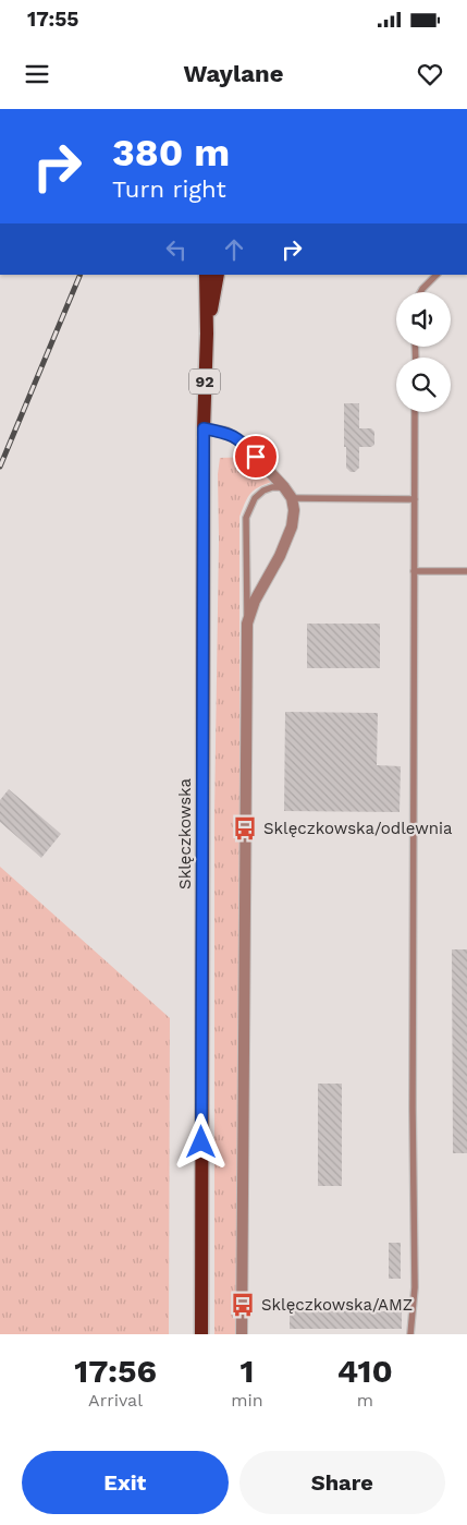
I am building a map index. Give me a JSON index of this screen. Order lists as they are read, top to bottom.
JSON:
{
  "streets": {
    "main road": ["92", "Sklęczkowska"]
  },
  "places": {
    "bus stop": ["Sklęczkowska/odlewnia", "Sklęczkowska/AMZ"]
  },
  "page": {
    "status": "17:55",
    "header": "Waylane",
    "turn": ["380 m", "Turn right"],
    "eta": [
      "17:56",
      "Arrival",
      "1",
      "min",
      "410",
      "m"
    ],
    "buttons": ["Exit", "Share"]
  }
}
